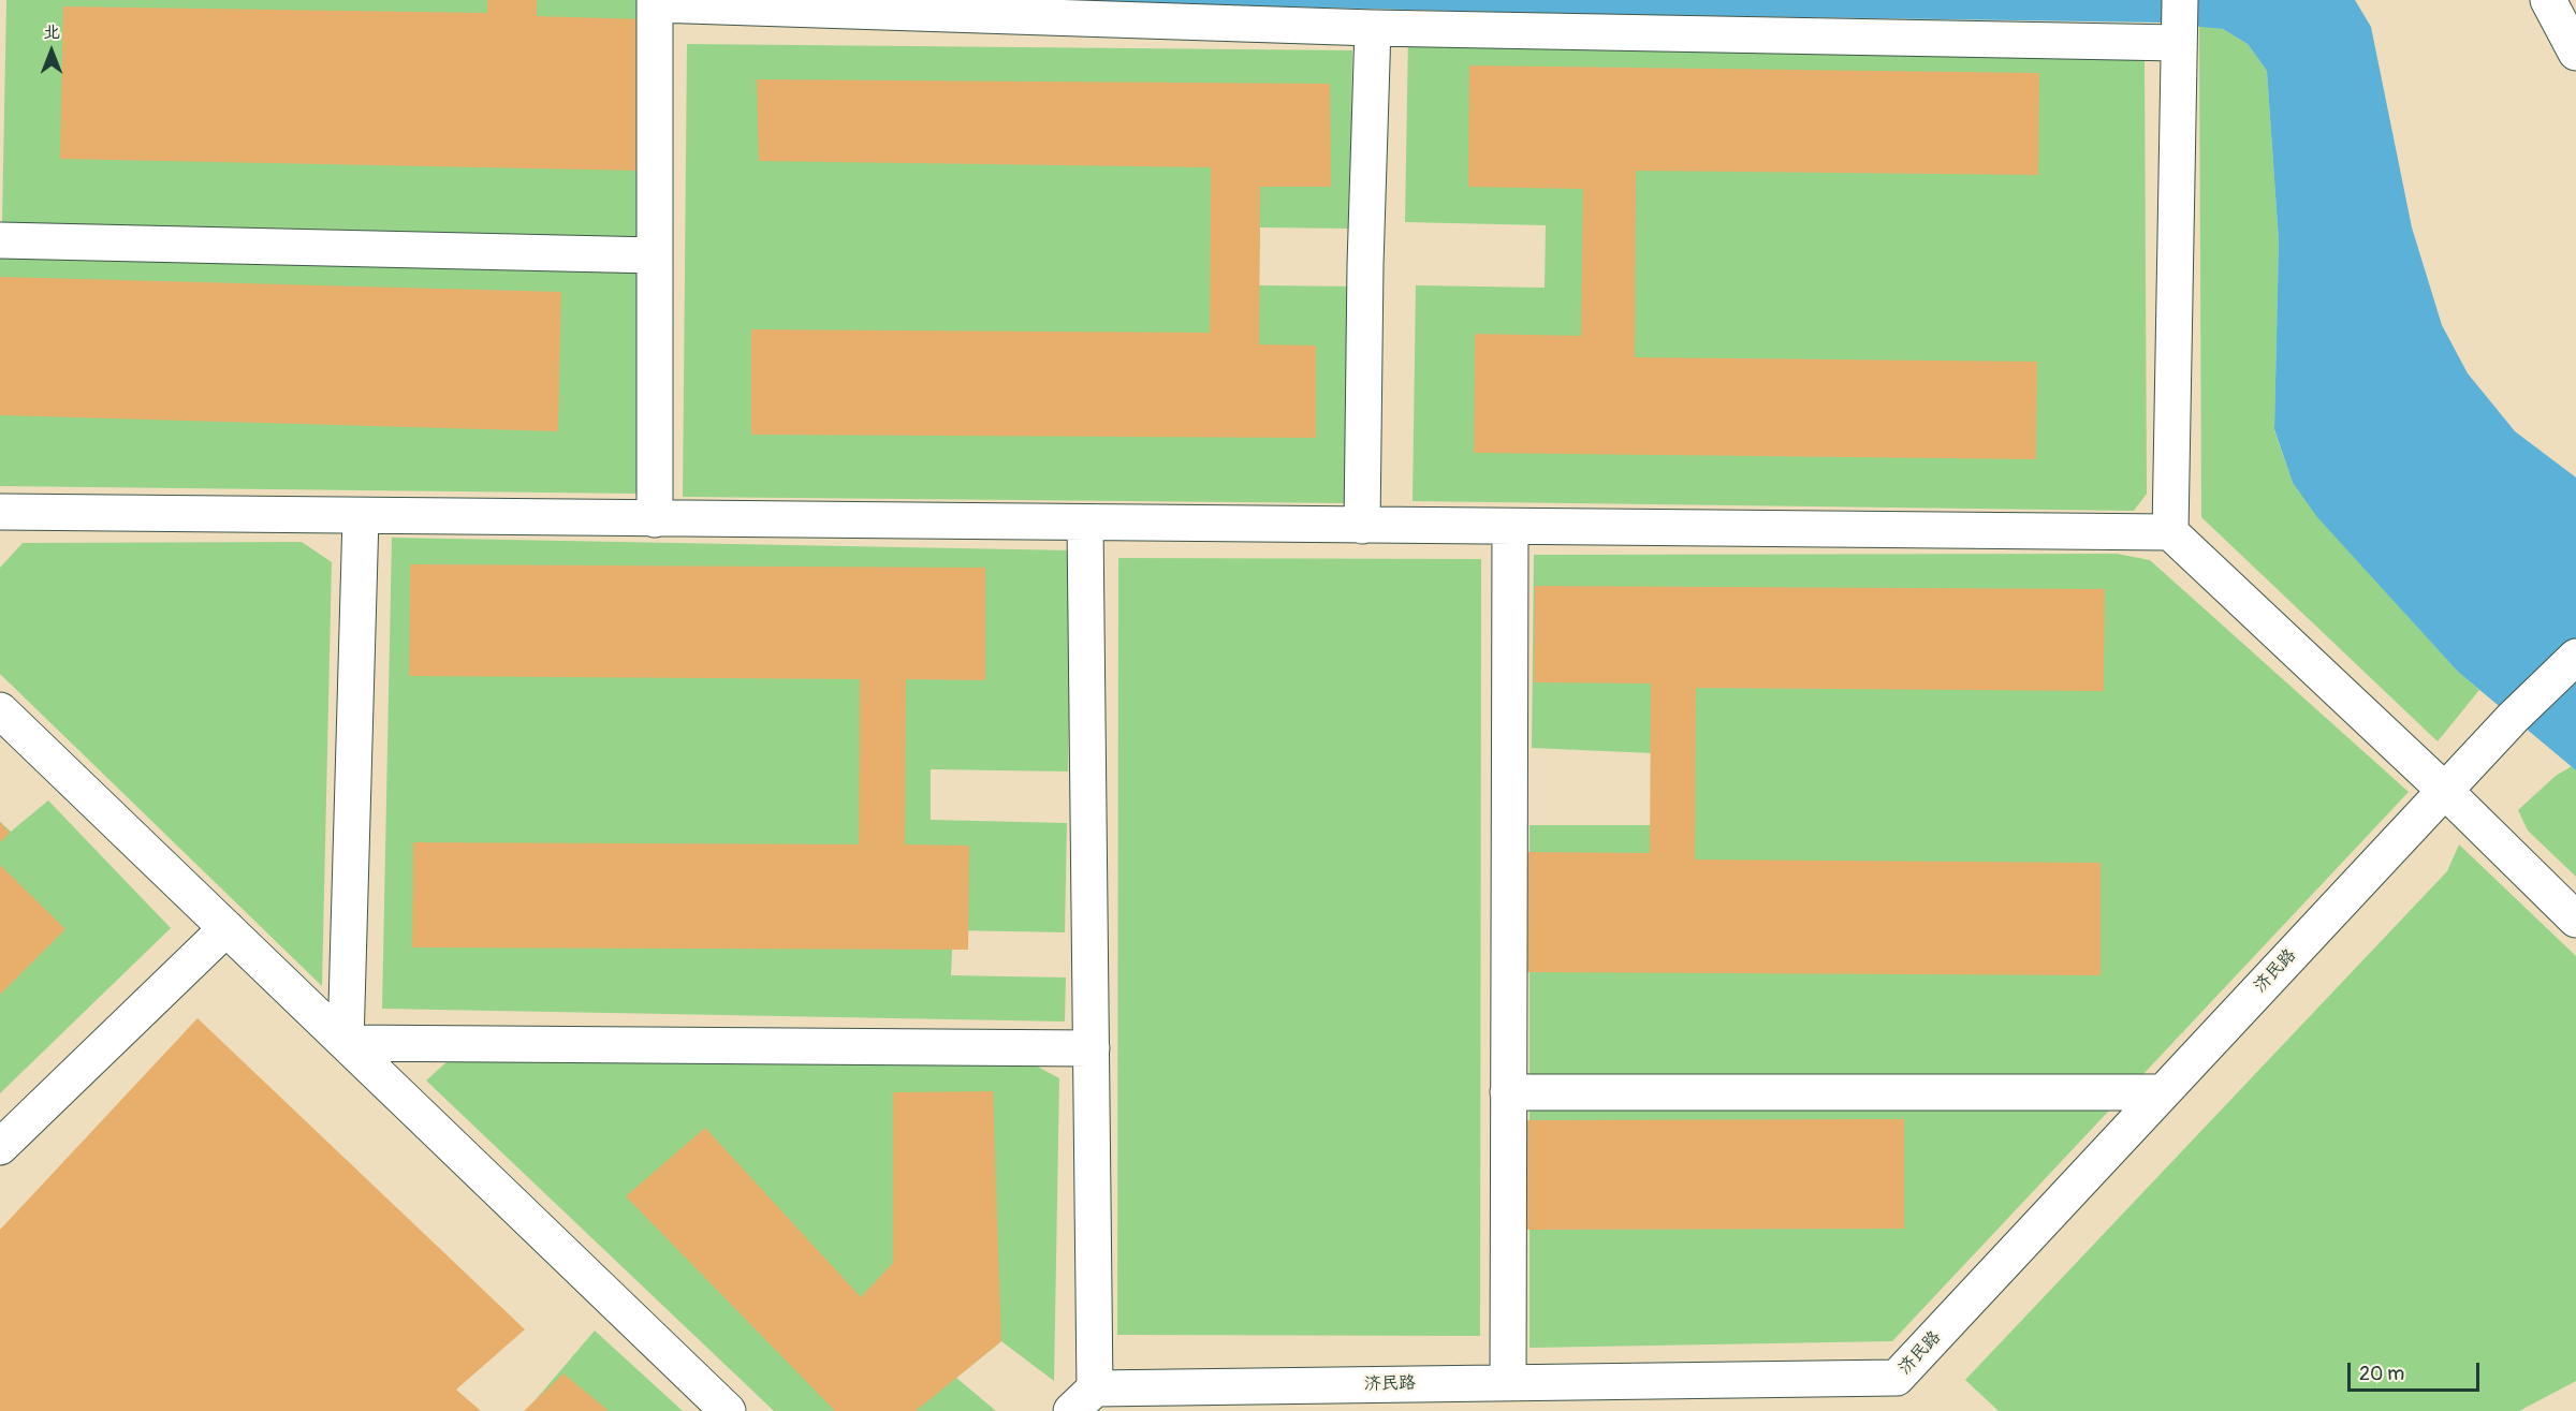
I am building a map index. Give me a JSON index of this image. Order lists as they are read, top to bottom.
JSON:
{
  "streets": {
    "street": ["济民路"]
  },
  "scale_bar": "20 m",
  "north": "top"
}
